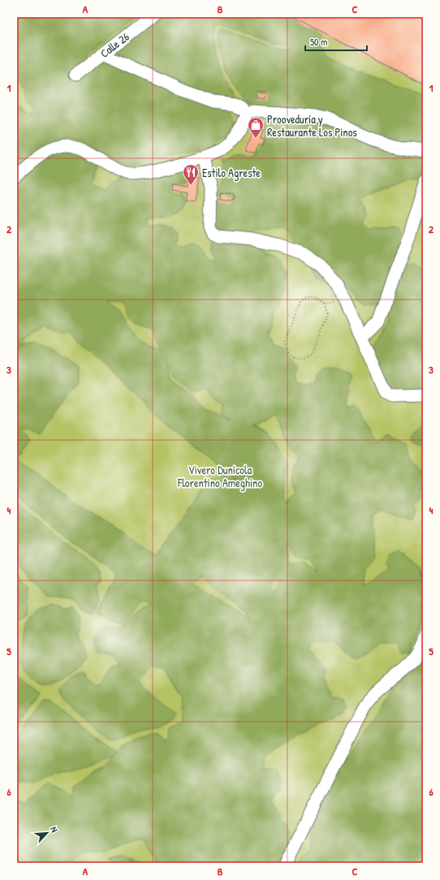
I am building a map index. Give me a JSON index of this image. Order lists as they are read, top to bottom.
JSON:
{
  "streets": {
    "street": ["Calle 26"]
  },
  "parks": ["Vivero Dunícola Florentino Ameghino"],
  "places": {
    "shop": ["Prooveduría y Restaurante Los Pinos"],
    "restaurant": ["Estilo Agreste"]
  },
  "scale_bar": "50 m",
  "north": "top right",
  "grid": {
    "columns": ["A", "B", "C"],
    "rows": [
      "1",
      "2",
      "3",
      "4",
      "5",
      "6"
    ]
  }
}
